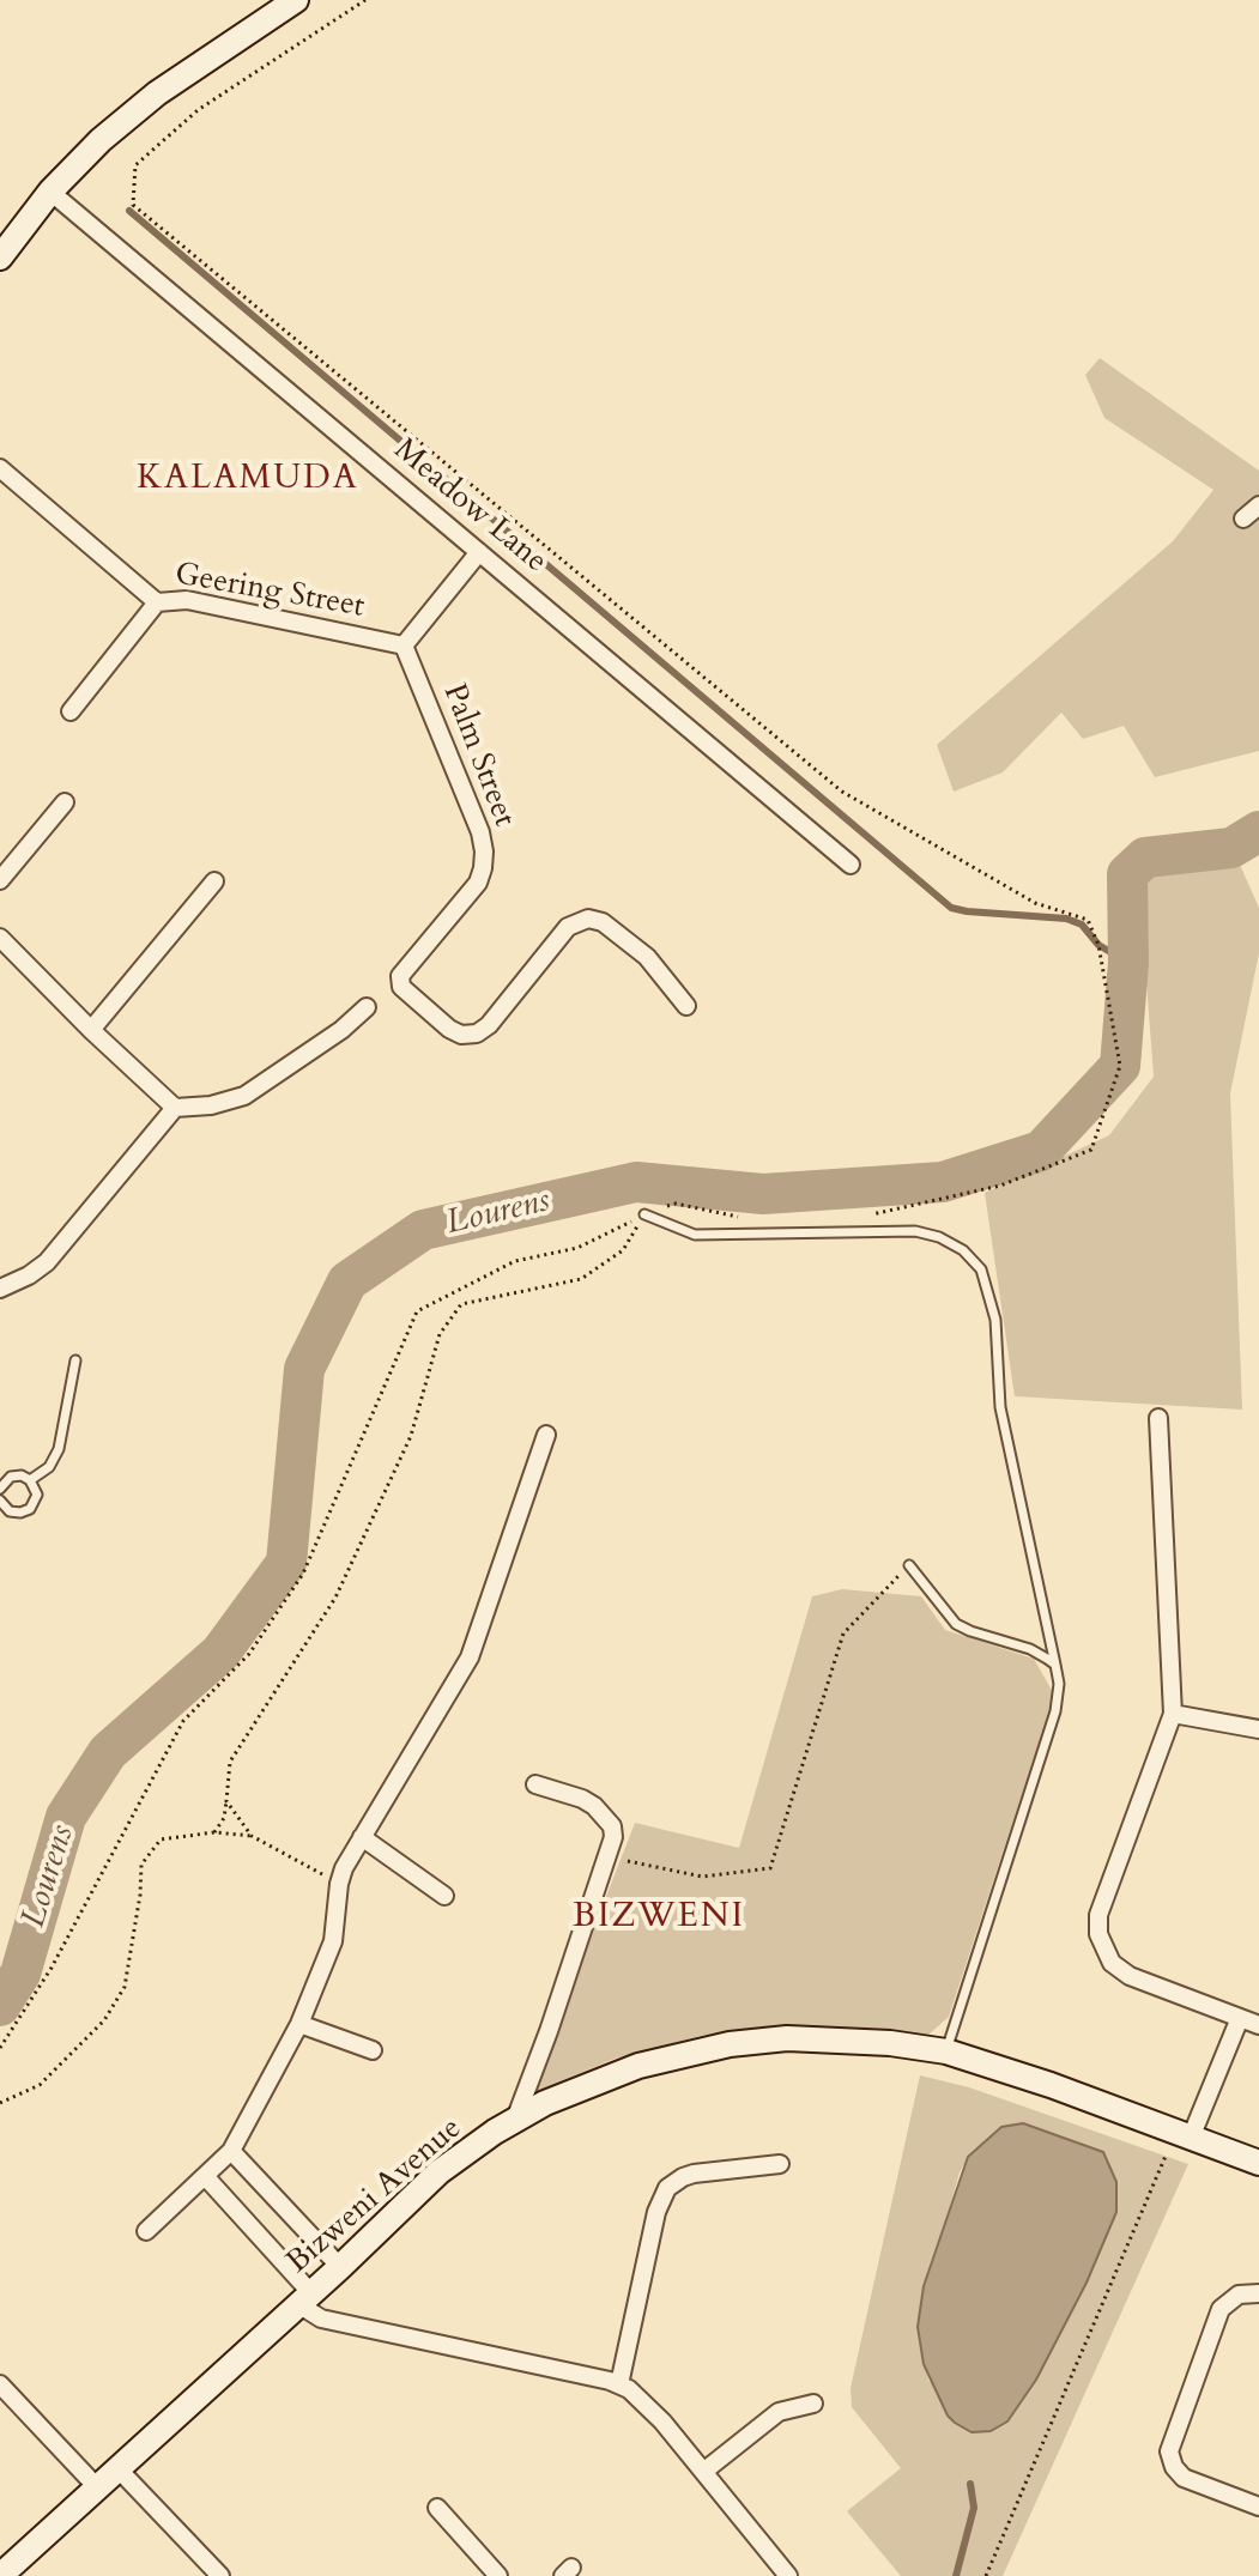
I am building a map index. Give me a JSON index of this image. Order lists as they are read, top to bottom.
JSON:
{
  "streets": {
    "street": [
      "Meadow Lane",
      "Geering Street",
      "Palm Street",
      "Bizweni Avenue"
    ]
  },
  "crossings": [
    ["Geering Street", "Palm Street"]
  ],
  "districts": ["KALAMUDA", "BIZWENI"],
  "water": ["Lourens"]
}
